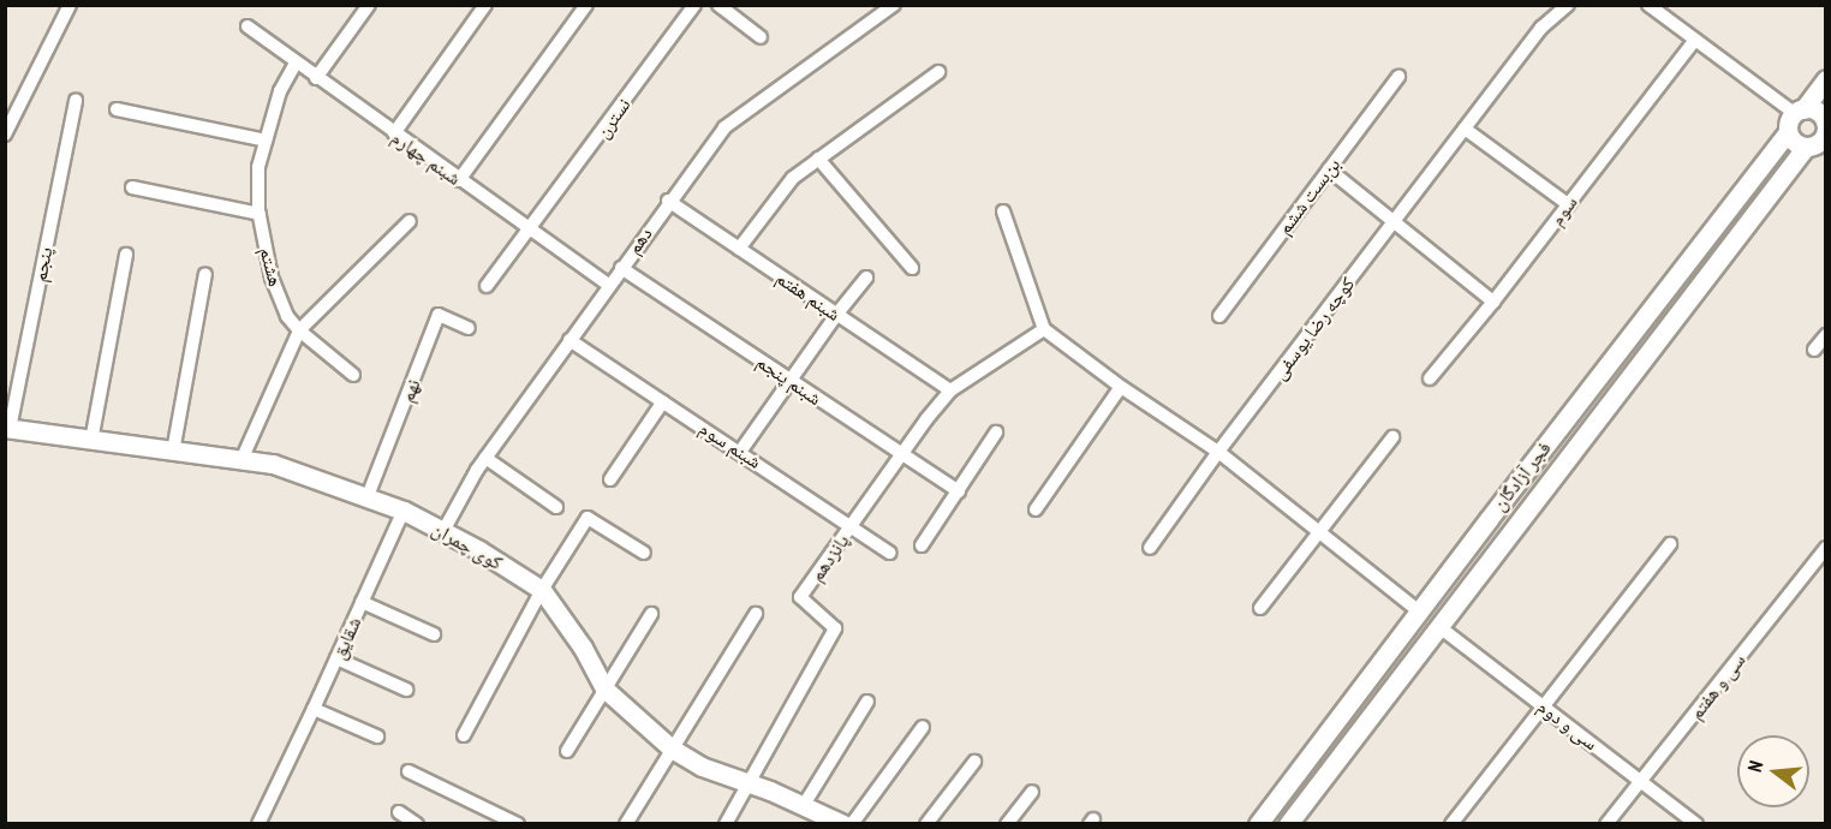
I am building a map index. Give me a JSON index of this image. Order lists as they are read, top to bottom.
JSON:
{
  "streets": {
    "street": [
      "نسترن",
      "شبنم چهارم",
      "بن‌بست ششم",
      "سوم",
      "دهم",
      "پنجم",
      "هشتم",
      "شبنم هفتم",
      "کوچه رضا یوسفی",
      "شبنم پنجم",
      "نهم",
      "شبنم سوم",
      "فجر آزادگان",
      "کوی چمران",
      "پانزدهم",
      "شقایق",
      "سی و هفتم",
      "سی و دوم"
    ]
  },
  "crossings": [
    ["نسترن", "شبنم چهارم"],
    ["شبنم چهارم", "دهم"],
    ["شبنم چهارم", "هشتم"],
    ["دهم", "شبنم هفتم"],
    ["دهم", "شبنم پنجم"],
    ["دهم", "شبنم سوم"],
    ["دهم", "کوی چمران"],
    ["پنجم", "کوی چمران"],
    ["شبنم هفتم", "پانزدهم"],
    ["شبنم پنجم", "پانزدهم"],
    ["نهم", "کوی چمران"],
    ["شبنم سوم", "پانزدهم"],
    ["فجر آزادگان", "سی و دوم"],
    ["کوی چمران", "پانزدهم"],
    ["کوی چمران", "شقایق"],
    ["سی و هفتم", "سی و دوم"]
  ],
  "north": "left"
}
